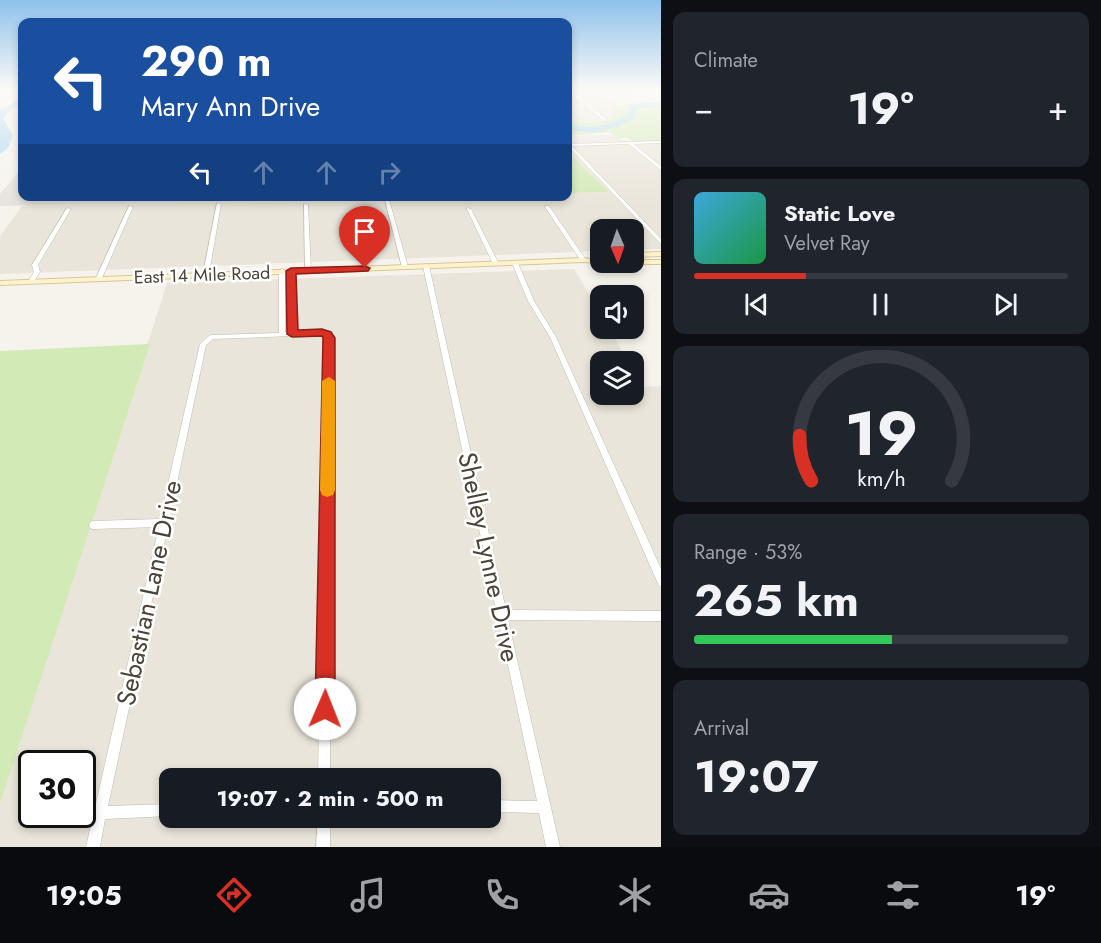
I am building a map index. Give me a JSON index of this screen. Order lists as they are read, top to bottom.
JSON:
{
  "streets": {
    "main road": ["East 14 Mile Road"],
    "street": ["Shelley Lynne Drive", "Sebastian Lane Drive"]
  },
  "crossings": [
    ["East 14 Mile Road", "Shelley Lynne Drive"]
  ],
  "north": "bottom",
  "page": {
    "tile": [
      "Climate",
      ["Range · 53%", "265 km"],
      ["Arrival", "19:07"]
    ],
    "turn": ["290 m", "Mary Ann Drive"],
    "heat": ["−", "19°", "+"],
    "song": ["Static Love", "Velvet Ray"],
    "limit": "30",
    "trip": "19:07 · 2 min · 500 m",
    "tabs": ["19:05", "19°"],
    "gauge": ["19", "km/h"]
  }
}
